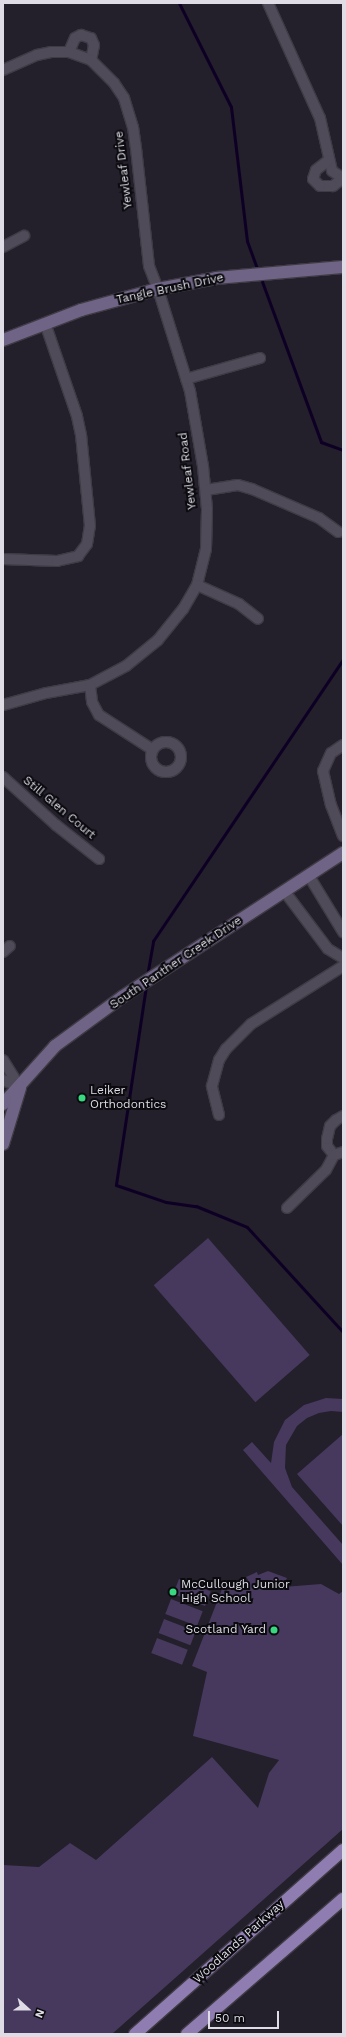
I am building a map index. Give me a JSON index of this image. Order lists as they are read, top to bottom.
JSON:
{
  "streets": {
    "main road": ["Woodlands Parkway"],
    "street": [
      "Yewleaf Drive",
      "Tangle Brush Drive",
      "Yewleaf Road",
      "Still Glen Court",
      "South Panther Creek Drive"
    ]
  },
  "crossings": [
    ["Yewleaf Drive", "Tangle Brush Drive"],
    ["Yewleaf Drive", "Yewleaf Road"],
    ["Tangle Brush Drive", "Yewleaf Road"]
  ],
  "places": ["Leiker Orthodontics", "McCullough Junior High School", "Scotland Yard"],
  "scale_bar": "50 m",
  "north": "right"
}
